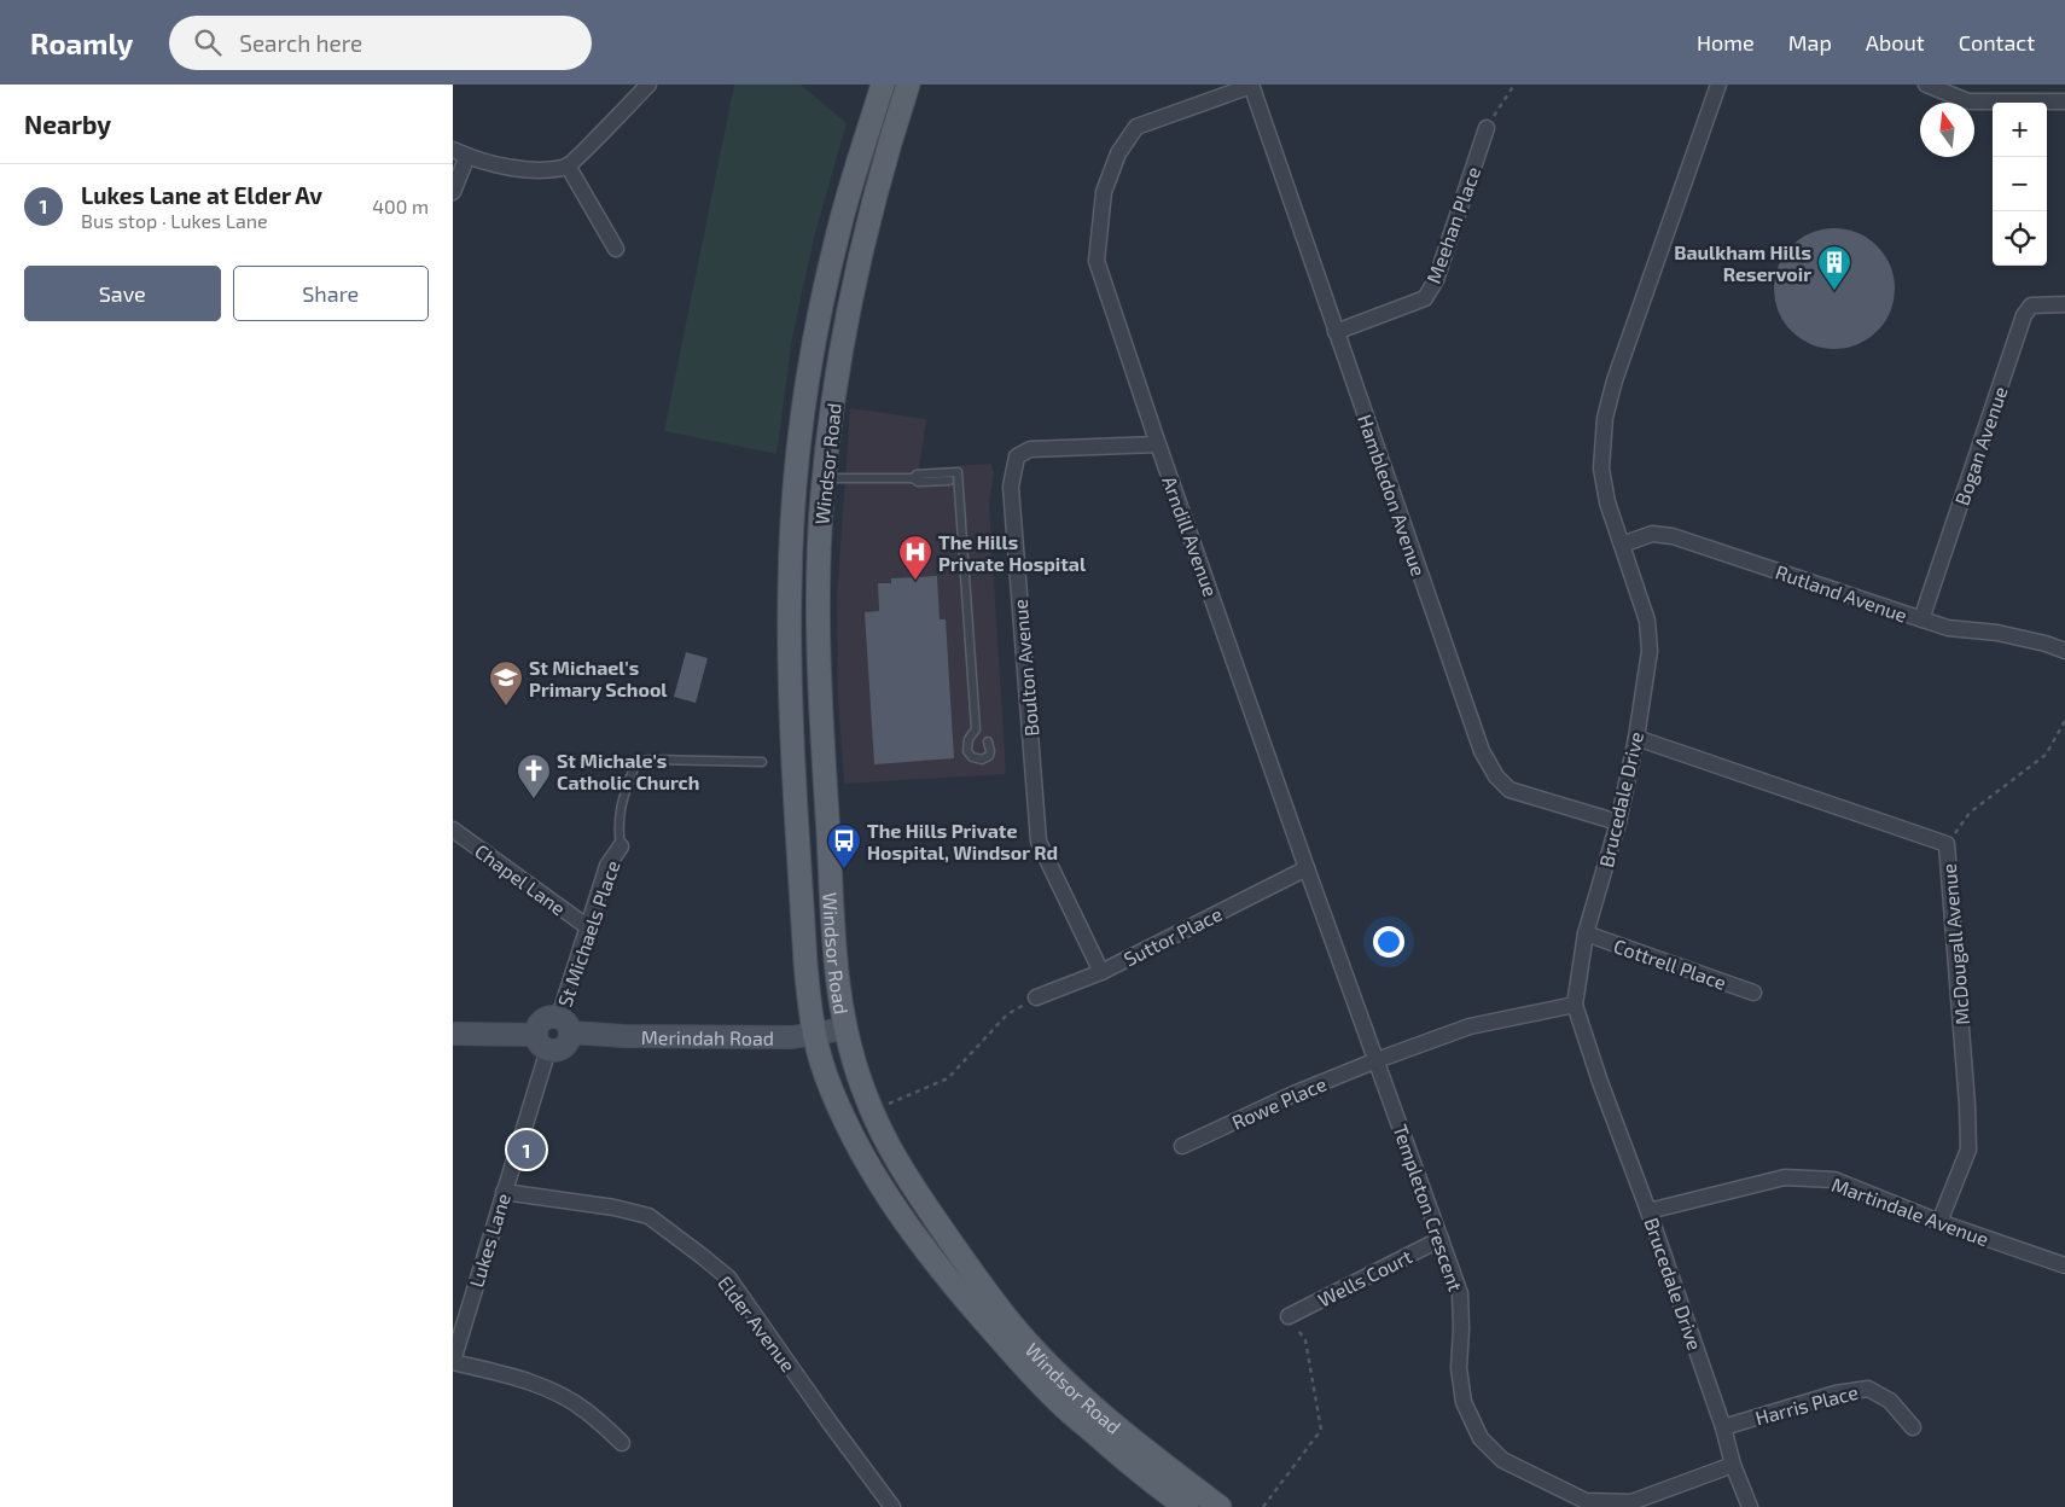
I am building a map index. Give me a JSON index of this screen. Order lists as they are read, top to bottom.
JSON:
{
  "streets": {
    "main road": ["Windsor Road", "Merindah Road"],
    "street": [
      "Meehan Place",
      "Bogan Avenue",
      "Hambledon Avenue",
      "Arndill Avenue",
      "Rutland Avenue",
      "Boulton Avenue",
      "Brucedale Drive",
      "Chapel Lane",
      "St Michaels Place",
      "Suttor Place",
      "McDougall Avenue",
      "Cottrell Place",
      "Rowe Place",
      "Templeton Crescent",
      "Martindale Avenue",
      "Lukes Lane",
      "Wells Court",
      "Elder Avenue",
      "Harris Place"
    ]
  },
  "crossings": [
    ["Meehan Place", "Hambledon Avenue"],
    ["Bogan Avenue", "Rutland Avenue"],
    ["Windsor Road", "Merindah Road"],
    ["Hambledon Avenue", "Arndill Avenue"],
    ["Hambledon Avenue", "Brucedale Drive"],
    ["Arndill Avenue", "Boulton Avenue"],
    ["Arndill Avenue", "Suttor Place"],
    ["Arndill Avenue", "Rowe Place"],
    ["Arndill Avenue", "Templeton Crescent"],
    ["Rutland Avenue", "Brucedale Drive"],
    ["Boulton Avenue", "Suttor Place"],
    ["Brucedale Drive", "McDougall Avenue"],
    ["Brucedale Drive", "Cottrell Place"],
    ["Brucedale Drive", "Rowe Place"],
    ["Brucedale Drive", "Templeton Crescent"],
    ["Brucedale Drive", "Martindale Avenue"],
    ["Brucedale Drive", "Harris Place"],
    ["Chapel Lane", "St Michaels Place"],
    ["St Michaels Place", "Merindah Road"],
    ["St Michaels Place", "Lukes Lane"],
    ["McDougall Avenue", "Martindale Avenue"],
    ["Merindah Road", "Lukes Lane"],
    ["Rowe Place", "Templeton Crescent"],
    ["Templeton Crescent", "Wells Court"],
    ["Lukes Lane", "Elder Avenue"]
  ],
  "places": {
    "building": ["Baulkham Hills Reservoir"],
    "hospital": ["The Hills Private Hospital"],
    "school or university": ["St Michael's Primary School"],
    "church": ["St Michale's Catholic Church"],
    "bus stop": ["The Hills Private Hospital, Windsor Rd"]
  },
  "north": "top",
  "page": {
    "header": "Roamly",
    "search": "Search here",
    "nav": [
      "Home",
      "Map",
      "About",
      "Contact"
    ],
    "heading": "Nearby",
    "map_buttons": ["+", "−"],
    "list": [
      {
        "mark": "1",
        "name": "Lukes Lane at Elder Av",
        "note": "Bus stop · Lukes Lane",
        "value": "400 m"
      }
    ],
    "buttons": ["Save", "Share"],
    "pins": "1"
  }
}
